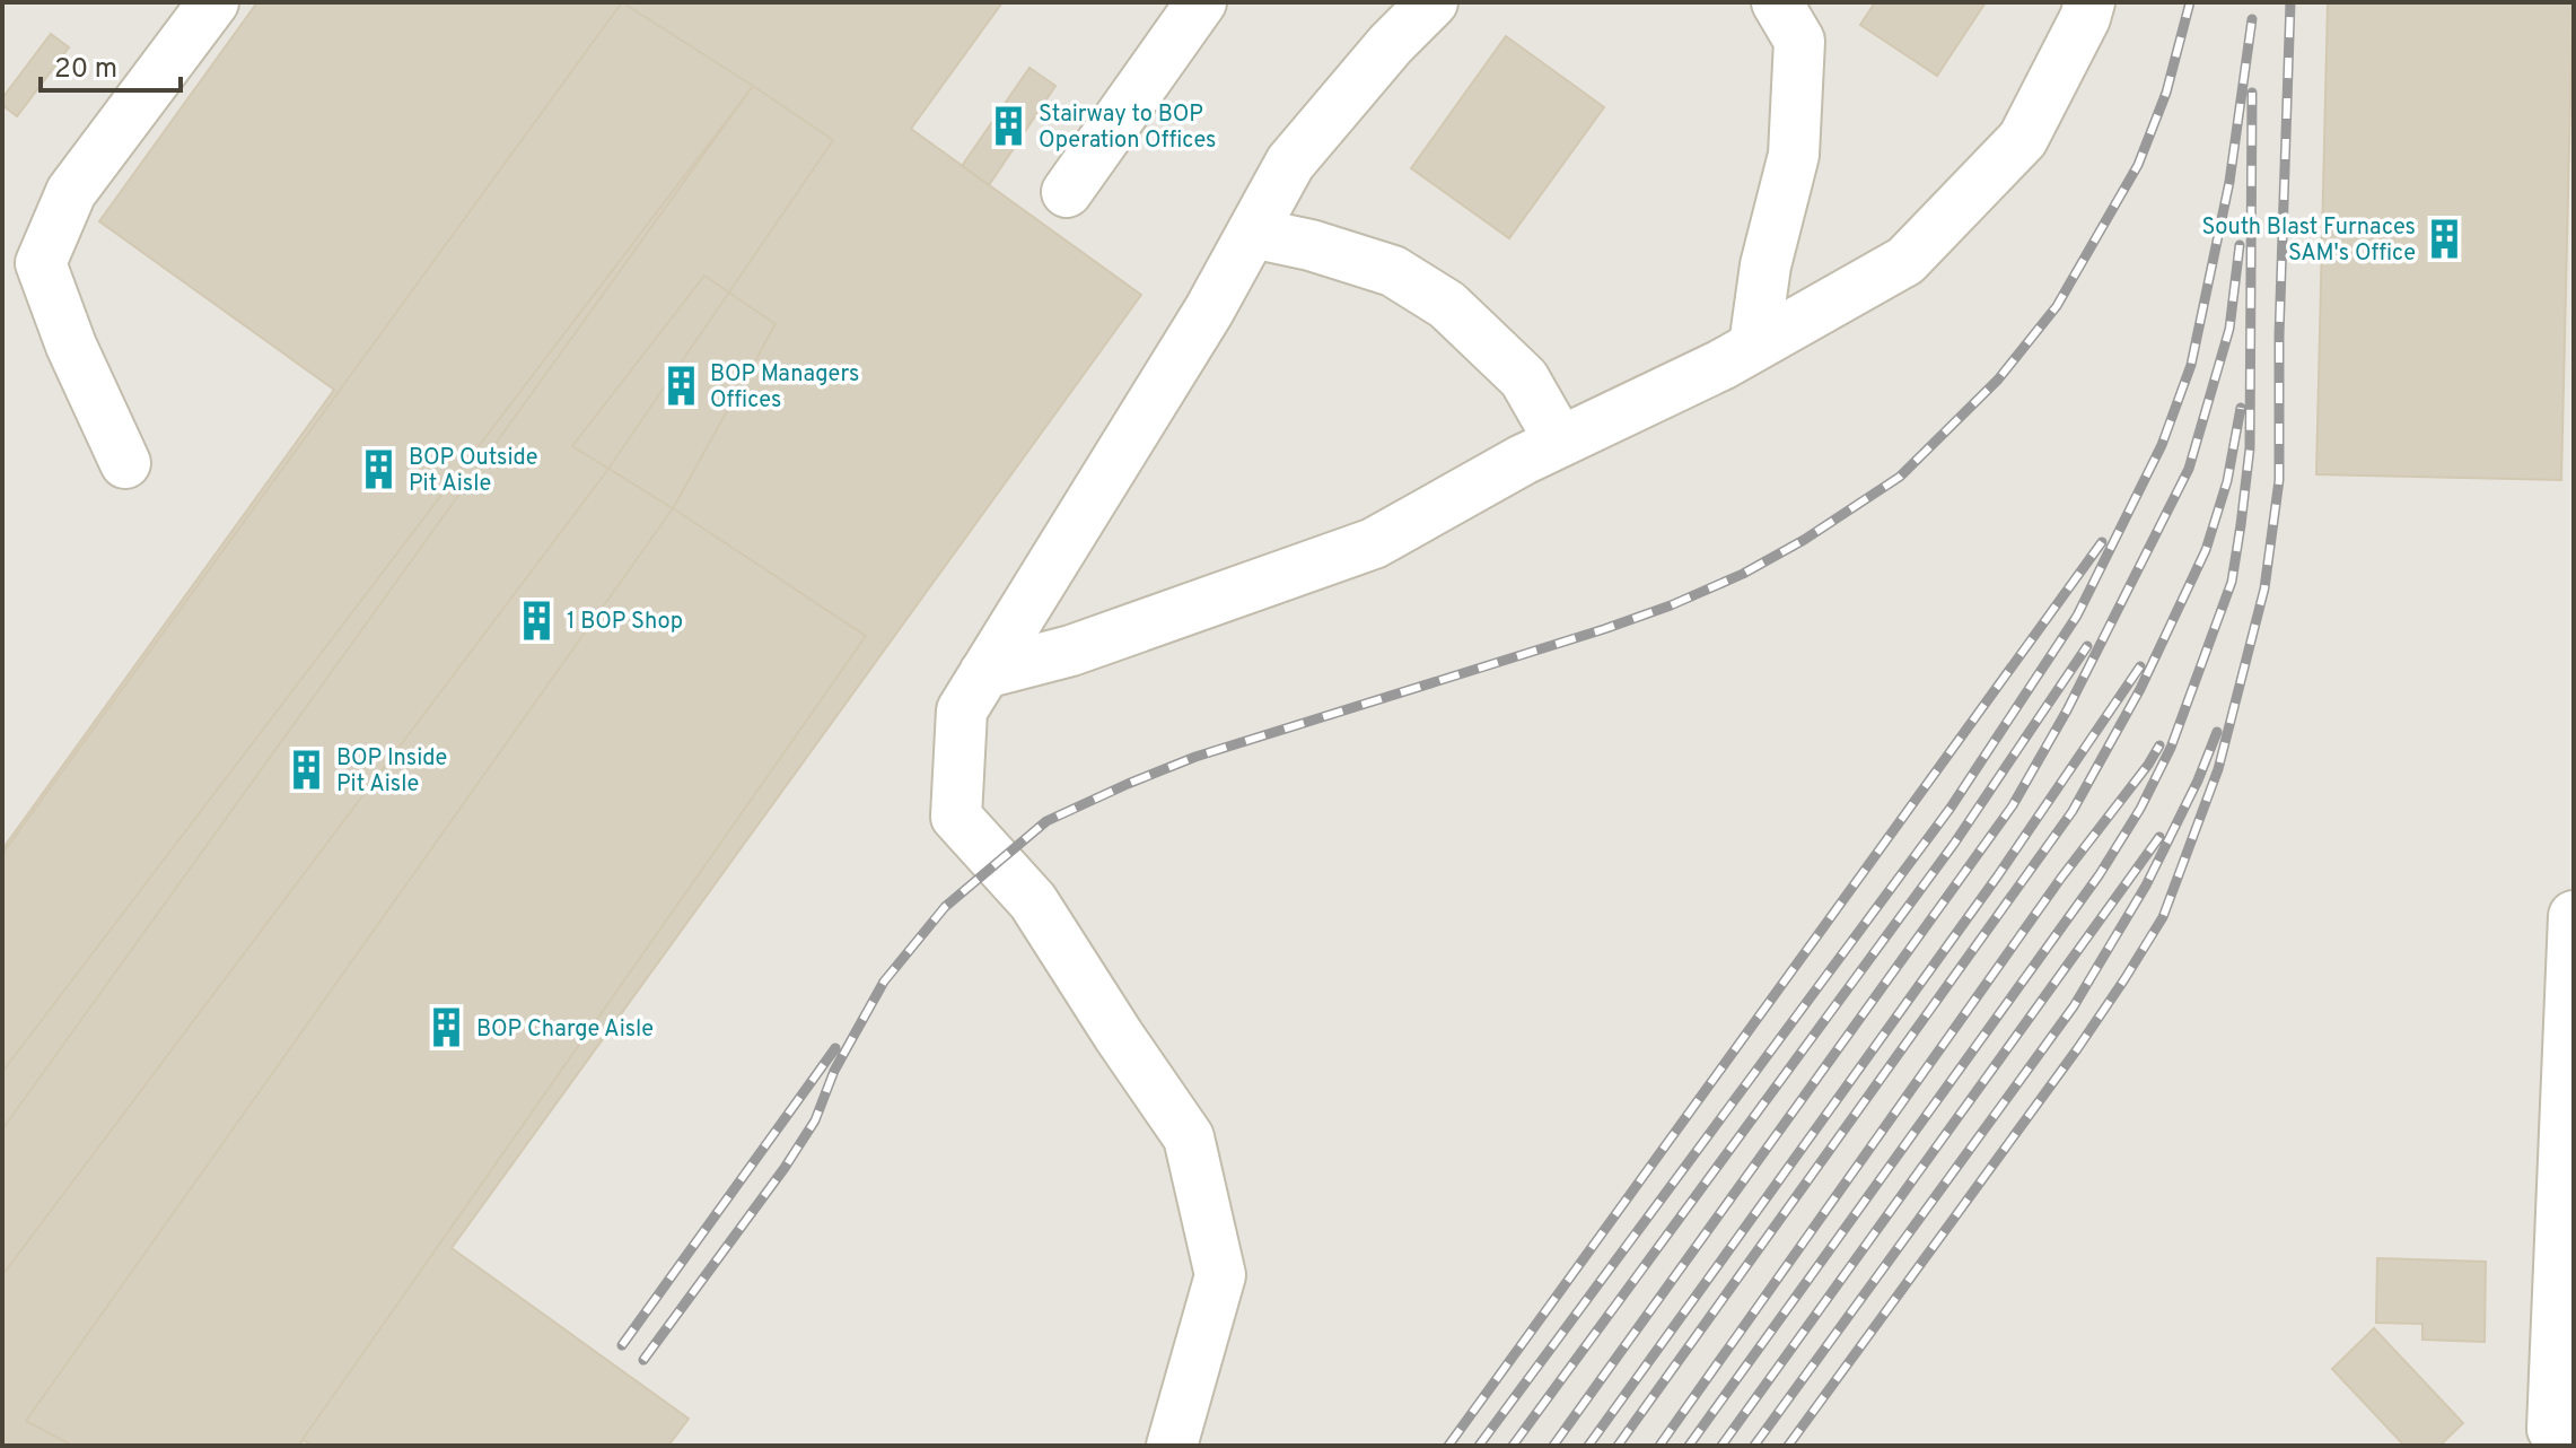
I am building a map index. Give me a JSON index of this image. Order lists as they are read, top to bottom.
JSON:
{
  "places": {
    "building": [
      "Stairway to BOP Operation Offices",
      "South Blast Furnaces SAM's Office",
      "BOP Managers Offices",
      "BOP Outside Pit Aisle",
      "1 BOP Shop",
      "BOP Inside Pit Aisle",
      "BOP Charge Aisle"
    ]
  },
  "scale_bar": "20 m"
}
